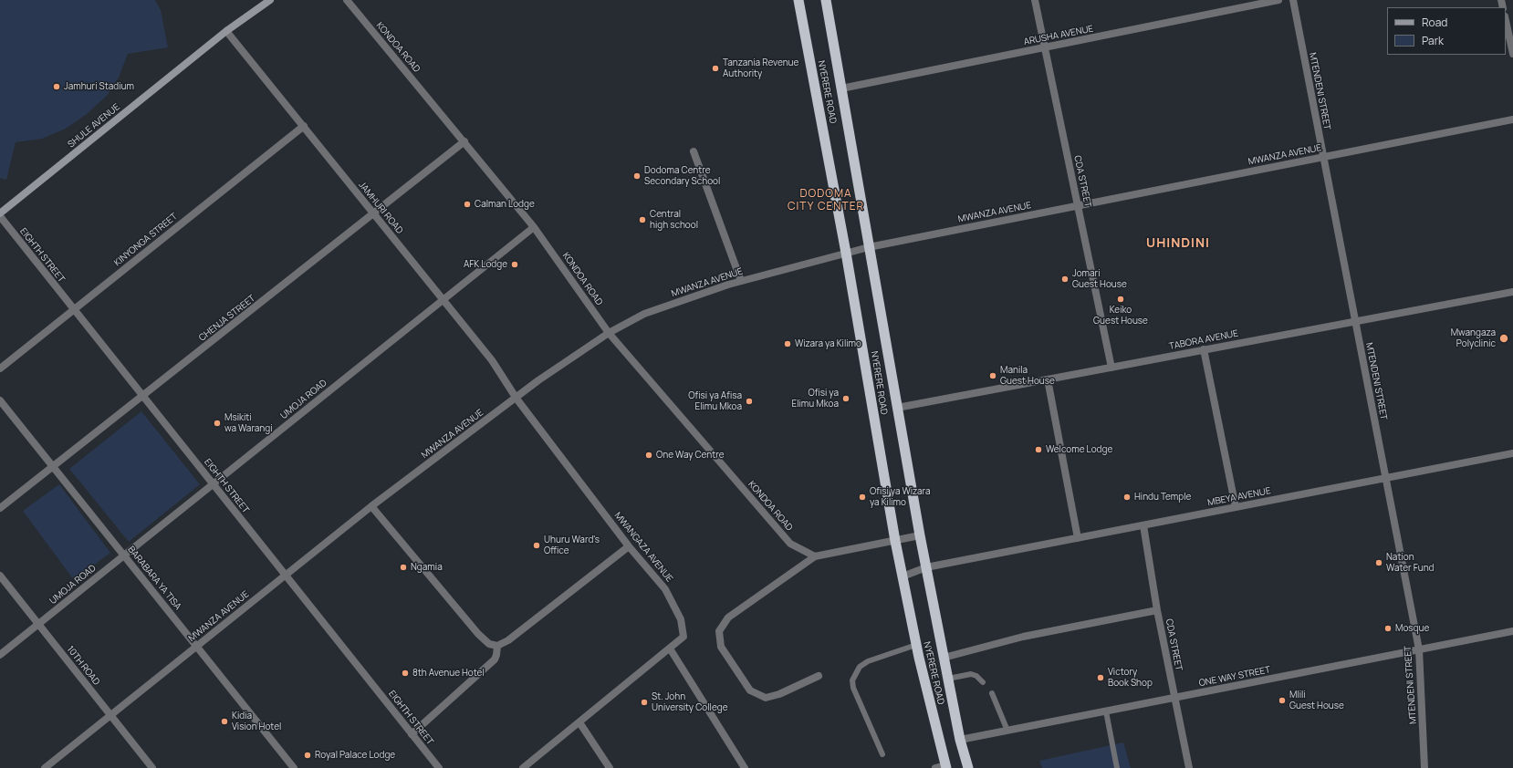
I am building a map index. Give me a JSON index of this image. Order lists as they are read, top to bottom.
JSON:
{
  "streets": {
    "highway": ["NYERERE ROAD"],
    "main road": ["SHULE AVENUE"],
    "street": [
      "ARUSHA AVENUE",
      "KONDOA ROAD",
      "MTENDENI STREET",
      "MWANZA AVENUE",
      "CDA STREET",
      "JAMHURI ROAD",
      "KINYONGA STREET",
      "EIGHTH STREET",
      "CHENJA STREET",
      "TABORA AVENUE",
      "UMOJA ROAD",
      "MBEYA AVENUE",
      "MWANGAZA AVENUE",
      "BARABARA YA TISA",
      "10TH ROAD",
      "ONE WAY STREET"
    ]
  },
  "crossings": [
    ["ARUSHA AVENUE", "NYERERE ROAD"],
    ["ARUSHA AVENUE", "CDA STREET"],
    ["KONDOA ROAD", "MWANZA AVENUE"],
    ["KONDOA ROAD", "CHENJA STREET"],
    ["KONDOA ROAD", "UMOJA ROAD"],
    ["MTENDENI STREET", "MWANZA AVENUE"],
    ["MTENDENI STREET", "TABORA AVENUE"],
    ["MTENDENI STREET", "MBEYA AVENUE"],
    ["MTENDENI STREET", "ONE WAY STREET"],
    ["NYERERE ROAD", "MWANZA AVENUE"],
    ["NYERERE ROAD", "TABORA AVENUE"],
    ["NYERERE ROAD", "MBEYA AVENUE"],
    ["NYERERE ROAD", "ONE WAY STREET"],
    ["SHULE AVENUE", "JAMHURI ROAD"],
    ["MWANZA AVENUE", "CDA STREET"],
    ["MWANZA AVENUE", "JAMHURI ROAD"],
    ["MWANZA AVENUE", "EIGHTH STREET"],
    ["MWANZA AVENUE", "MWANGAZA AVENUE"],
    ["MWANZA AVENUE", "BARABARA YA TISA"],
    ["MWANZA AVENUE", "10TH ROAD"],
    ["CDA STREET", "TABORA AVENUE"],
    ["CDA STREET", "MBEYA AVENUE"],
    ["CDA STREET", "ONE WAY STREET"],
    ["JAMHURI ROAD", "KINYONGA STREET"],
    ["JAMHURI ROAD", "CHENJA STREET"],
    ["JAMHURI ROAD", "UMOJA ROAD"],
    ["JAMHURI ROAD", "MWANGAZA AVENUE"],
    ["KINYONGA STREET", "EIGHTH STREET"],
    ["EIGHTH STREET", "CHENJA STREET"],
    ["EIGHTH STREET", "UMOJA ROAD"],
    ["CHENJA STREET", "BARABARA YA TISA"],
    ["UMOJA ROAD", "BARABARA YA TISA"],
    ["UMOJA ROAD", "10TH ROAD"]
  ],
  "districts": ["DODOMA CITY CENTER", "UHINDINI"],
  "places": [
    "Tanzania Revenue Authority",
    "Jamhuri Stadium",
    "Dodoma Centre Secondary School",
    "Calman Lodge",
    "Central high school",
    "AFK Lodge",
    "Jomari Guest House",
    "Keiko Guest House",
    "Mwangaza Polyclinic",
    "Wizara ya Kilimo",
    "Manila Guest House",
    "Ofisi ya Elimu Mkoa",
    "Ofisi ya Afisa Elimu Mkoa",
    "Msikiti wa Warangi",
    "Welcome Lodge",
    "One Way Centre",
    "Ofisi ya Wizara ya Kilimo",
    "Hindu Temple",
    "Uhuru Ward's Office",
    "Nation Water Fund",
    "Ngamia",
    "Mosque",
    "8th Avenue Hotel",
    "Victory Book Shop",
    "Mlili Guest House",
    "St. John University College",
    "Kidia Vision Hotel",
    "Royal Palace Lodge"
  ],
  "legend": ["Road", "Park"]
}
